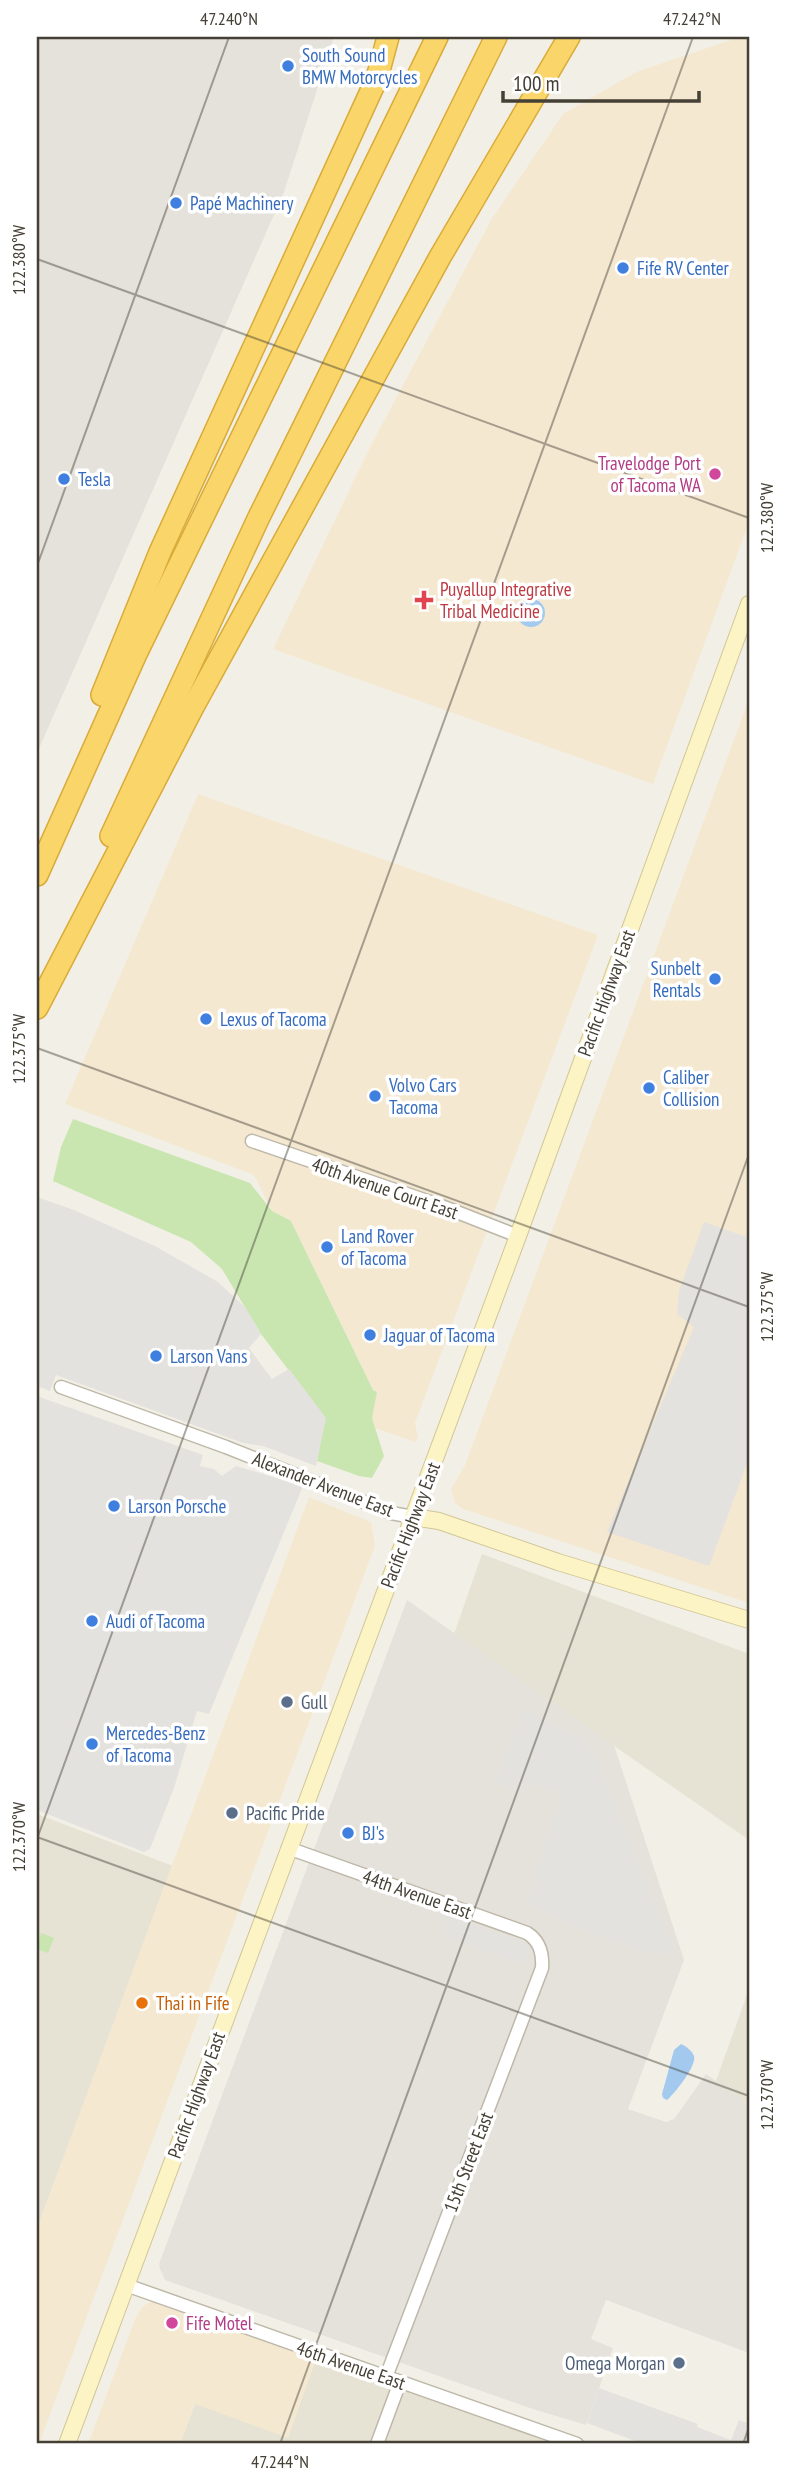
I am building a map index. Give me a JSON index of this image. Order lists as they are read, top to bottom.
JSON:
{
  "streets": {
    "main road": ["Pacific Highway East", "Alexander Avenue East"],
    "street": [
      "40th Avenue Court East",
      "44th Avenue East",
      "15th Street East",
      "46th Avenue East"
    ]
  },
  "crossings": [
    ["Pacific Highway East", "40th Avenue Court East"],
    ["Pacific Highway East", "Alexander Avenue East"],
    ["Pacific Highway East", "44th Avenue East"],
    ["Pacific Highway East", "46th Avenue East"],
    ["44th Avenue East", "15th Street East"],
    ["15th Street East", "46th Avenue East"]
  ],
  "places": {
    "other": [
      "South Sound BMW Motorcycles",
      "Papé Machinery",
      "Fife RV Center",
      "Travelodge Port of Tacoma WA",
      "Tesla",
      "Sunbelt Rentals",
      "Lexus of Tacoma",
      "Caliber Collision",
      "Volvo Cars Tacoma",
      "Land Rover of Tacoma",
      "Jaguar of Tacoma",
      "Larson Vans",
      "Larson Porsche",
      "Audi of Tacoma",
      "Gull",
      "Mercedes-Benz of Tacoma",
      "Pacific Pride",
      "BJ's",
      "Thai in Fife",
      "Fife Motel",
      "Omega Morgan"
    ],
    "health": ["Puyallup Integrative Tribal Medicine"]
  },
  "scale_bar": "100 m",
  "coordinates": [
    "47.240°N",
    "47.242°N",
    "122.380°W",
    "122.375°W",
    "122.370°W",
    "47.244°N"
  ]
}
